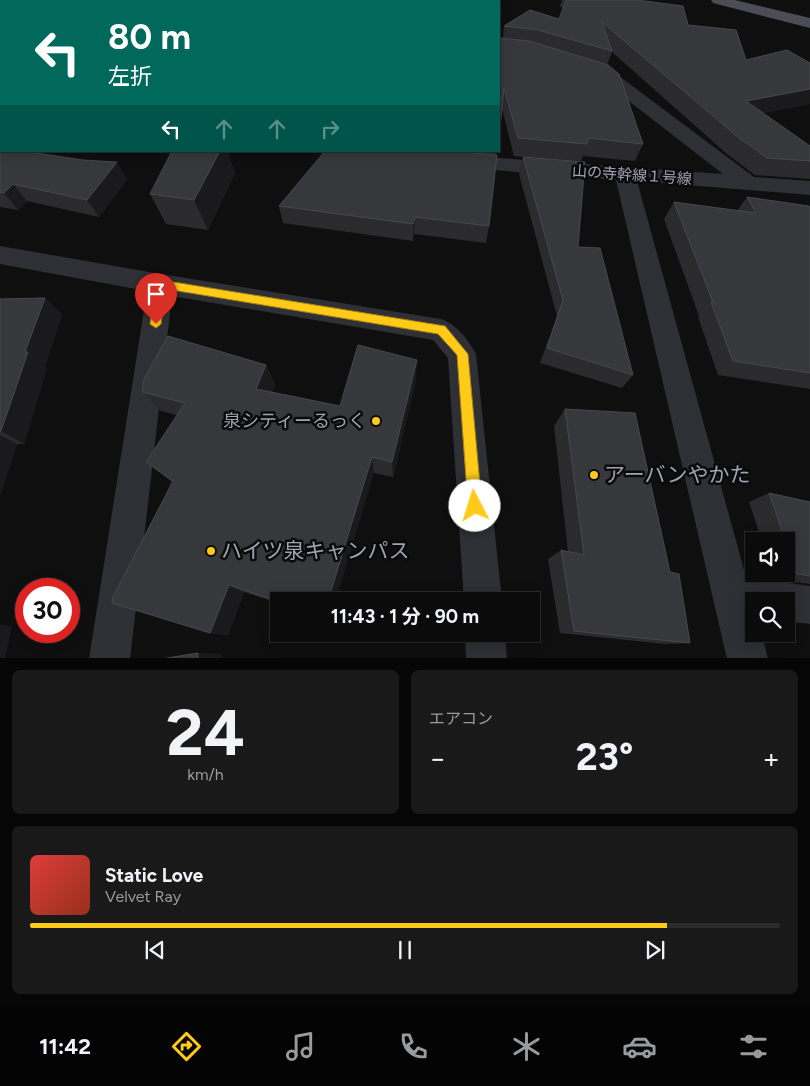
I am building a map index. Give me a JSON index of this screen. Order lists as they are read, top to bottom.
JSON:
{
  "streets": {
    "street": ["山の寺幹線１号線"]
  },
  "places": ["泉シティーるっく", "アーバンやかた", "ハイツ泉キャンパス"],
  "page": {
    "turn": ["80 m", "左折"],
    "limit": "30",
    "trip": "11:43 · 1 分 · 90 m",
    "tile": [
      ["24", "km/h"],
      "エアコン"
    ],
    "heat": ["−", "23°", "+"],
    "song": ["Static Love", "Velvet Ray"],
    "tabs": "11:42"
  }
}
